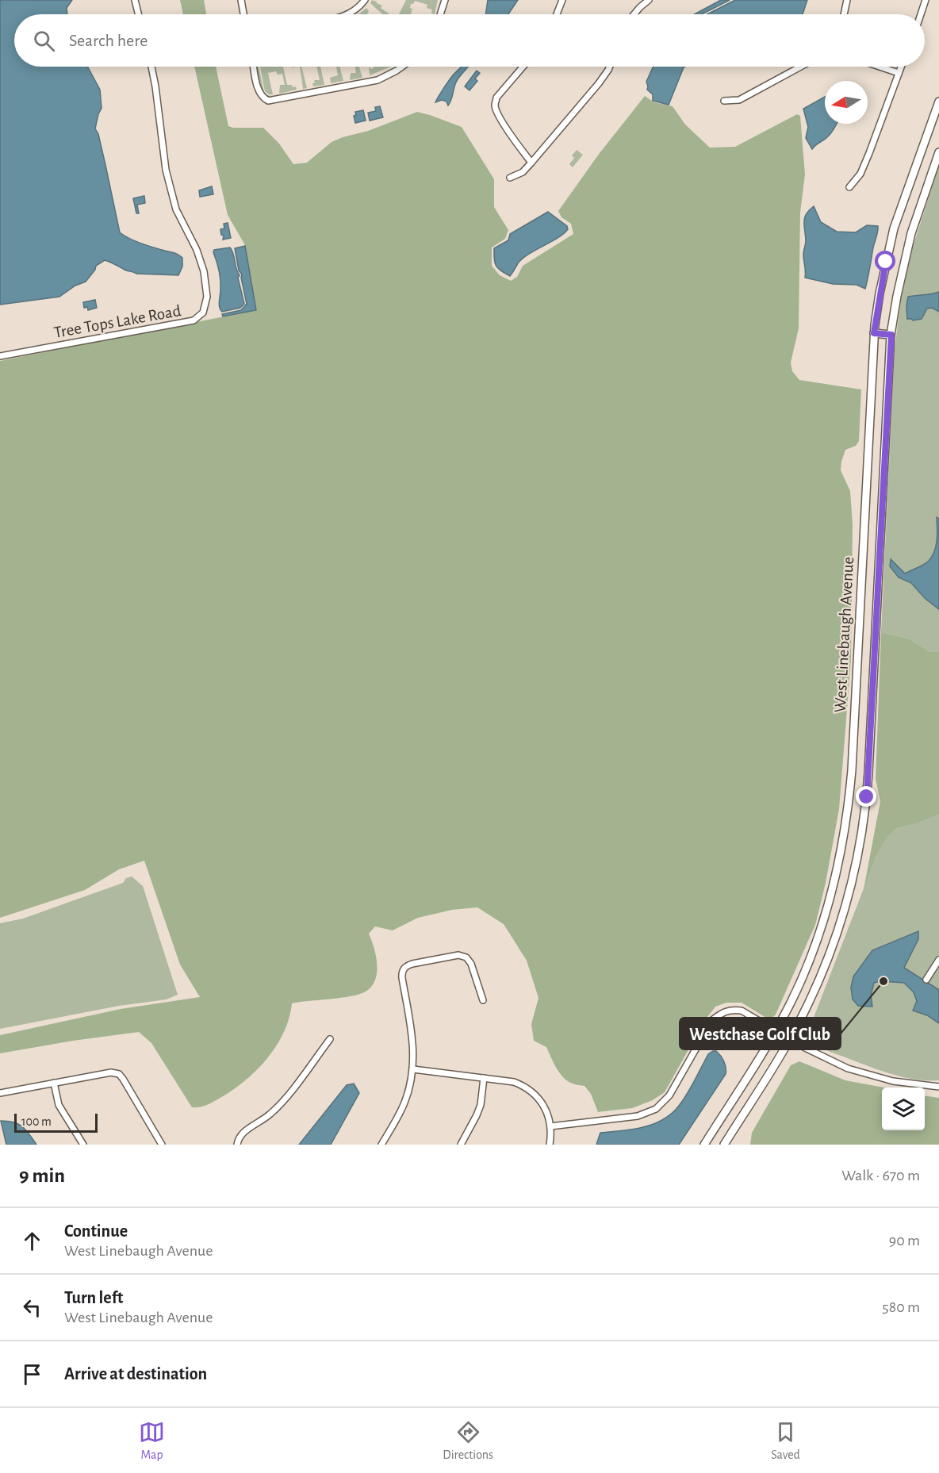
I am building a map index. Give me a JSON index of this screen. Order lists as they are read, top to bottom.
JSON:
{
  "streets": {
    "main road": ["West Linebaugh Avenue"],
    "street": ["Tree Tops Lake Road"]
  },
  "places": ["Westchase Golf Club"],
  "scale_bar": "100 m",
  "north": "left",
  "page": {
    "search": "Search here",
    "scale": "100 m",
    "heading": ["9 min", "Walk · 670 m"],
    "list": [
      ["Continue", "West Linebaugh Avenue", "90 m"],
      ["Turn left", "West Linebaugh Avenue", "580 m"],
      "Arrive at destination"
    ],
    "nav": ["Map", "Directions", "Saved"]
  }
}
